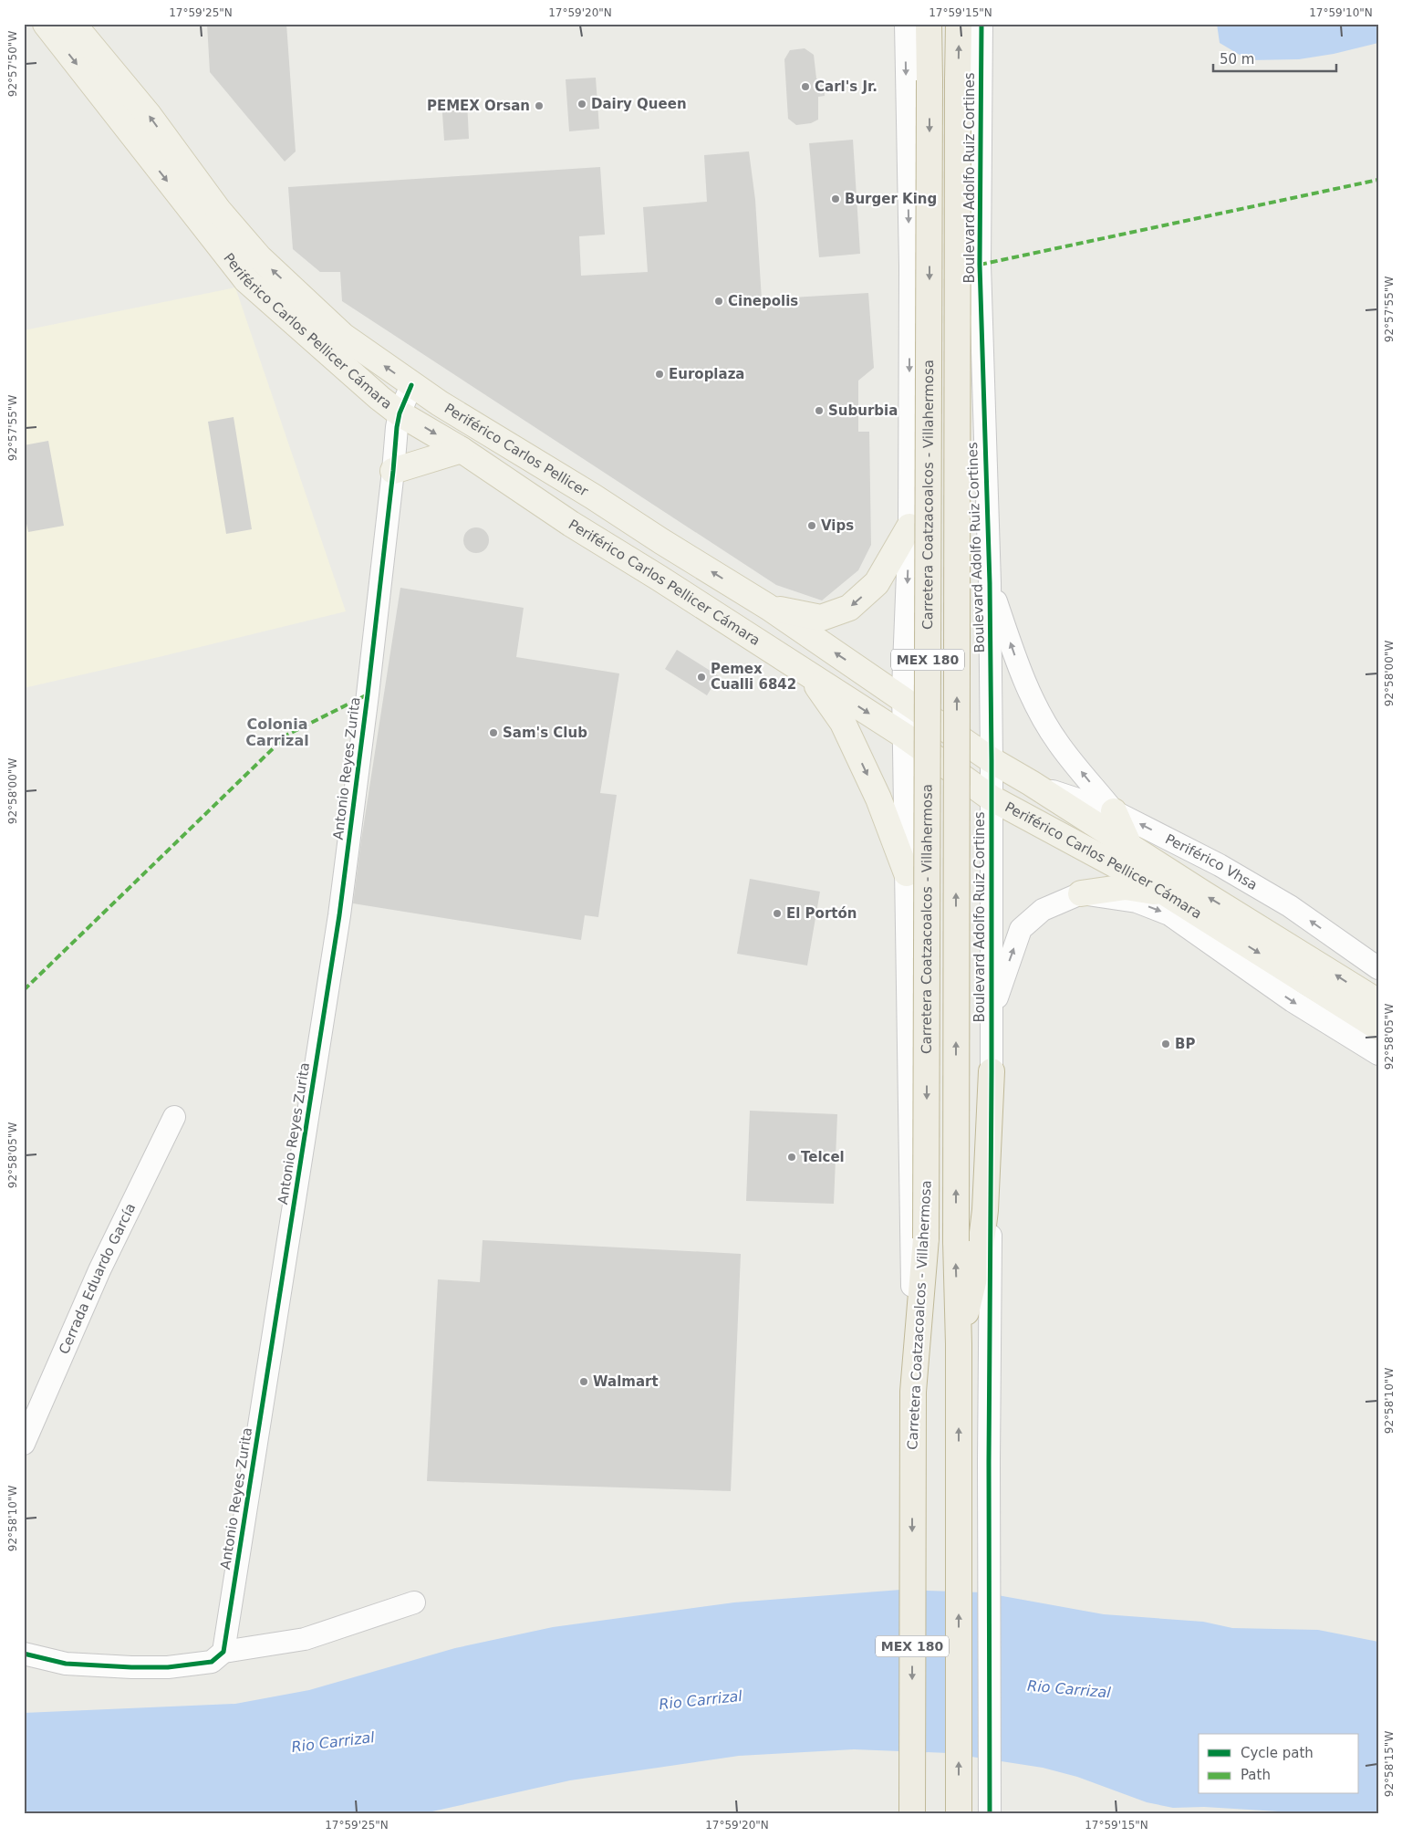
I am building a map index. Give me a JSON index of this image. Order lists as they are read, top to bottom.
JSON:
{
  "streets": {
    "highway": ["Carretera Coatzacoalcos - Villahermosa", "MEX 180"],
    "main road": ["Periférico Carlos Pellicer Cámara", "Periférico Carlos Pellicer"],
    "street": [
      "Boulevard Adolfo Ruiz Cortines",
      "Antonio Reyes Zurita",
      "Periférico Vhsa",
      "Cerrada Eduardo García"
    ]
  },
  "crossings": [
    ["Boulevard Adolfo Ruiz Cortines", "Periférico Carlos Pellicer Cámara"],
    ["Periférico Carlos Pellicer Cámara", "Periférico Carlos Pellicer"],
    ["Periférico Carlos Pellicer Cámara", "Antonio Reyes Zurita"],
    ["Periférico Carlos Pellicer Cámara", "Periférico Vhsa"]
  ],
  "districts": ["Colonia Carrizal"],
  "water": ["Rio Carrizal"],
  "places": [
    "Carl's Jr.",
    "Dairy Queen",
    "PEMEX Orsan",
    "Burger King",
    "Cinepolis",
    "Europlaza",
    "Suburbia",
    "Vips",
    "Pemex Cualli 6842",
    "Sam's Club",
    "El Portón",
    "BP",
    "Telcel",
    "Walmart"
  ],
  "legend": ["Cycle path", "Path"],
  "scale_bar": "50 m",
  "coordinates": [
    "17°59'25\"N",
    "17°59'20\"N",
    "17°59'15\"N",
    "17°59'10\"N",
    "92°57'50\"W",
    "92°57'55\"W",
    "92°58'00\"W",
    "92°58'05\"W",
    "92°58'10\"W",
    "92°58'15\"W"
  ]
}
